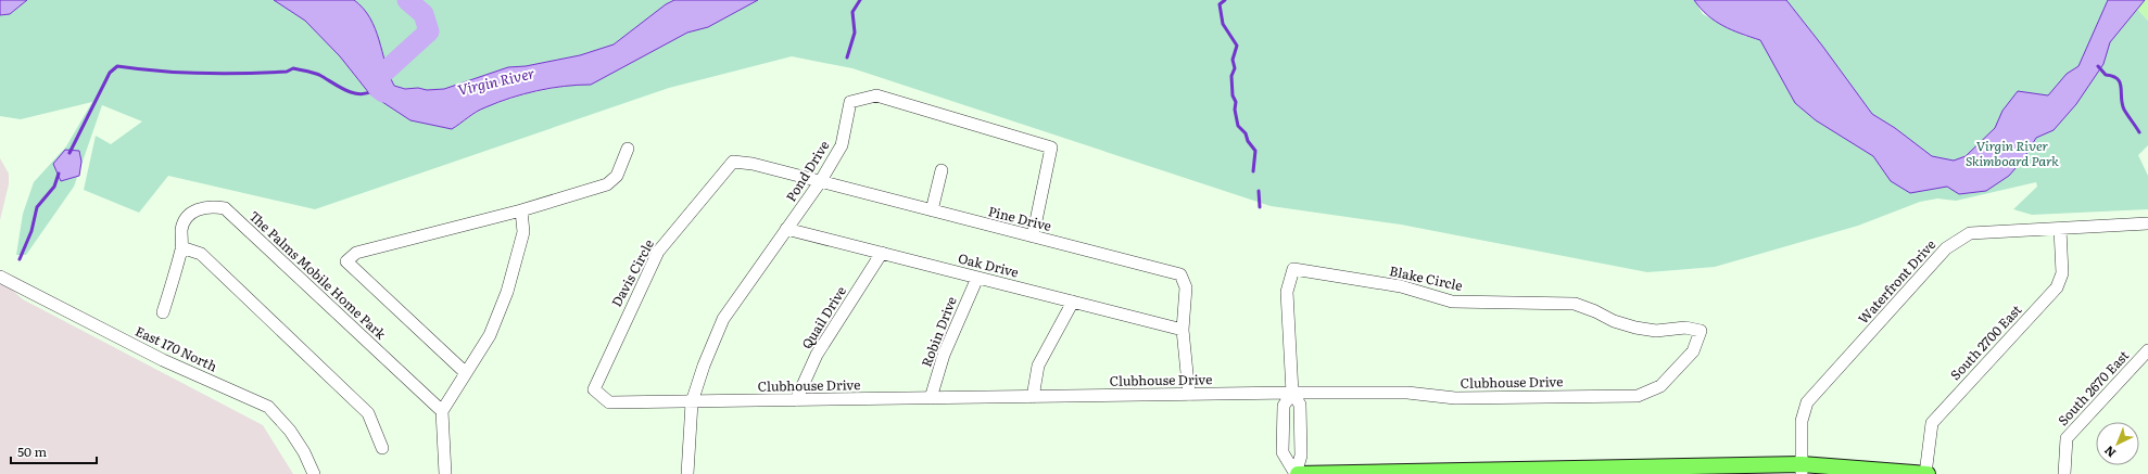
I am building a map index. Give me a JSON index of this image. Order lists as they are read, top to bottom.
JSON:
{
  "streets": {
    "street": [
      "Pond Drive",
      "Pine Drive",
      "Oak Drive",
      "Davis Circle",
      "The Palms Mobile Home Park",
      "Blake Circle",
      "Waterfront Drive",
      "Quail Drive",
      "Robin Drive",
      "South 2700 East",
      "East 170 North",
      "Clubhouse Drive",
      "South 2670 East"
    ]
  },
  "crossings": [
    ["Pond Drive", "Pine Drive"],
    ["Pond Drive", "Oak Drive"],
    ["Pond Drive", "Clubhouse Drive"],
    ["Pine Drive", "Oak Drive"],
    ["Pine Drive", "Davis Circle"],
    ["Pine Drive", "Clubhouse Drive"],
    ["Oak Drive", "Quail Drive"],
    ["Oak Drive", "Robin Drive"],
    ["Davis Circle", "Clubhouse Drive"],
    ["Blake Circle", "Clubhouse Drive"],
    ["Waterfront Drive", "South 2700 East"],
    ["Quail Drive", "Clubhouse Drive"],
    ["Robin Drive", "Clubhouse Drive"]
  ],
  "water": ["Virgin River"],
  "parks": ["Virgin River Skimboard Park"],
  "scale_bar": "50 m",
  "north": "bottom left"
}
